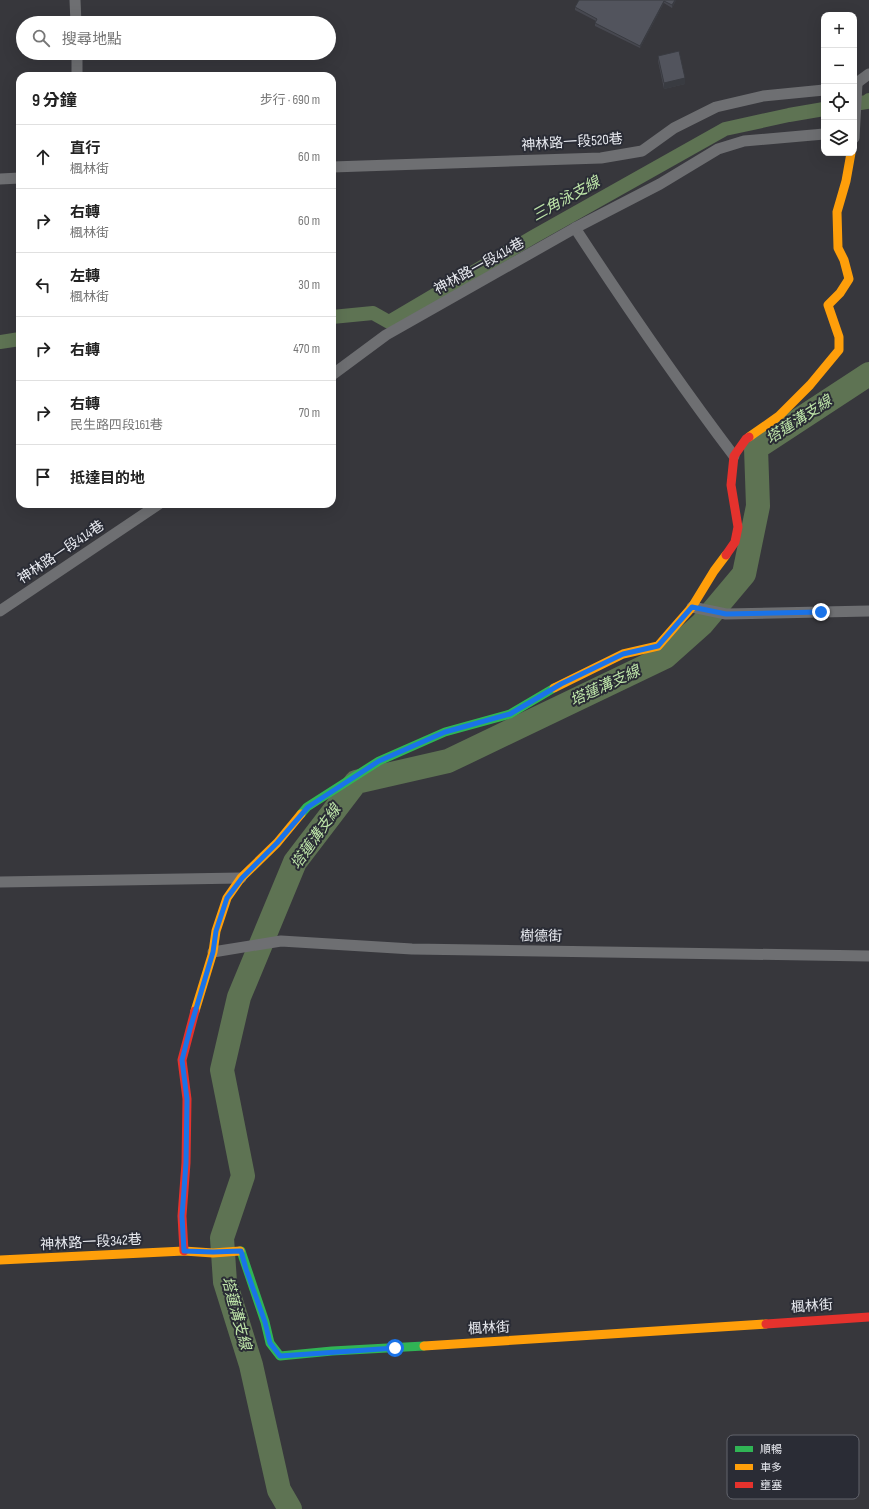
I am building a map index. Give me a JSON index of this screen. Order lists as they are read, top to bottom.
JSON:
{
  "streets": {
    "street": [
      "神林路一段520巷",
      "神林路一段414巷",
      "樹德街",
      "神林路一段342巷",
      "楓林街"
    ]
  },
  "crossings": [
    ["神林路一段342巷", "楓林街"]
  ],
  "water": ["三角泳支線", "塔蓮溝支線"],
  "legend": ["順暢", "車多", "壅塞"],
  "page": {
    "map_buttons": ["+", "−"],
    "search": "搜尋地點",
    "heading": ["9 分鐘", "步行 · 690 m"],
    "list": [
      ["直行", "楓林街", "60 m"],
      ["右轉", "楓林街", "60 m"],
      ["左轉", "楓林街", "30 m"],
      ["右轉", "470 m"],
      ["右轉", "民生路四段161巷", "70 m"],
      "抵達目的地"
    ]
  }
}
